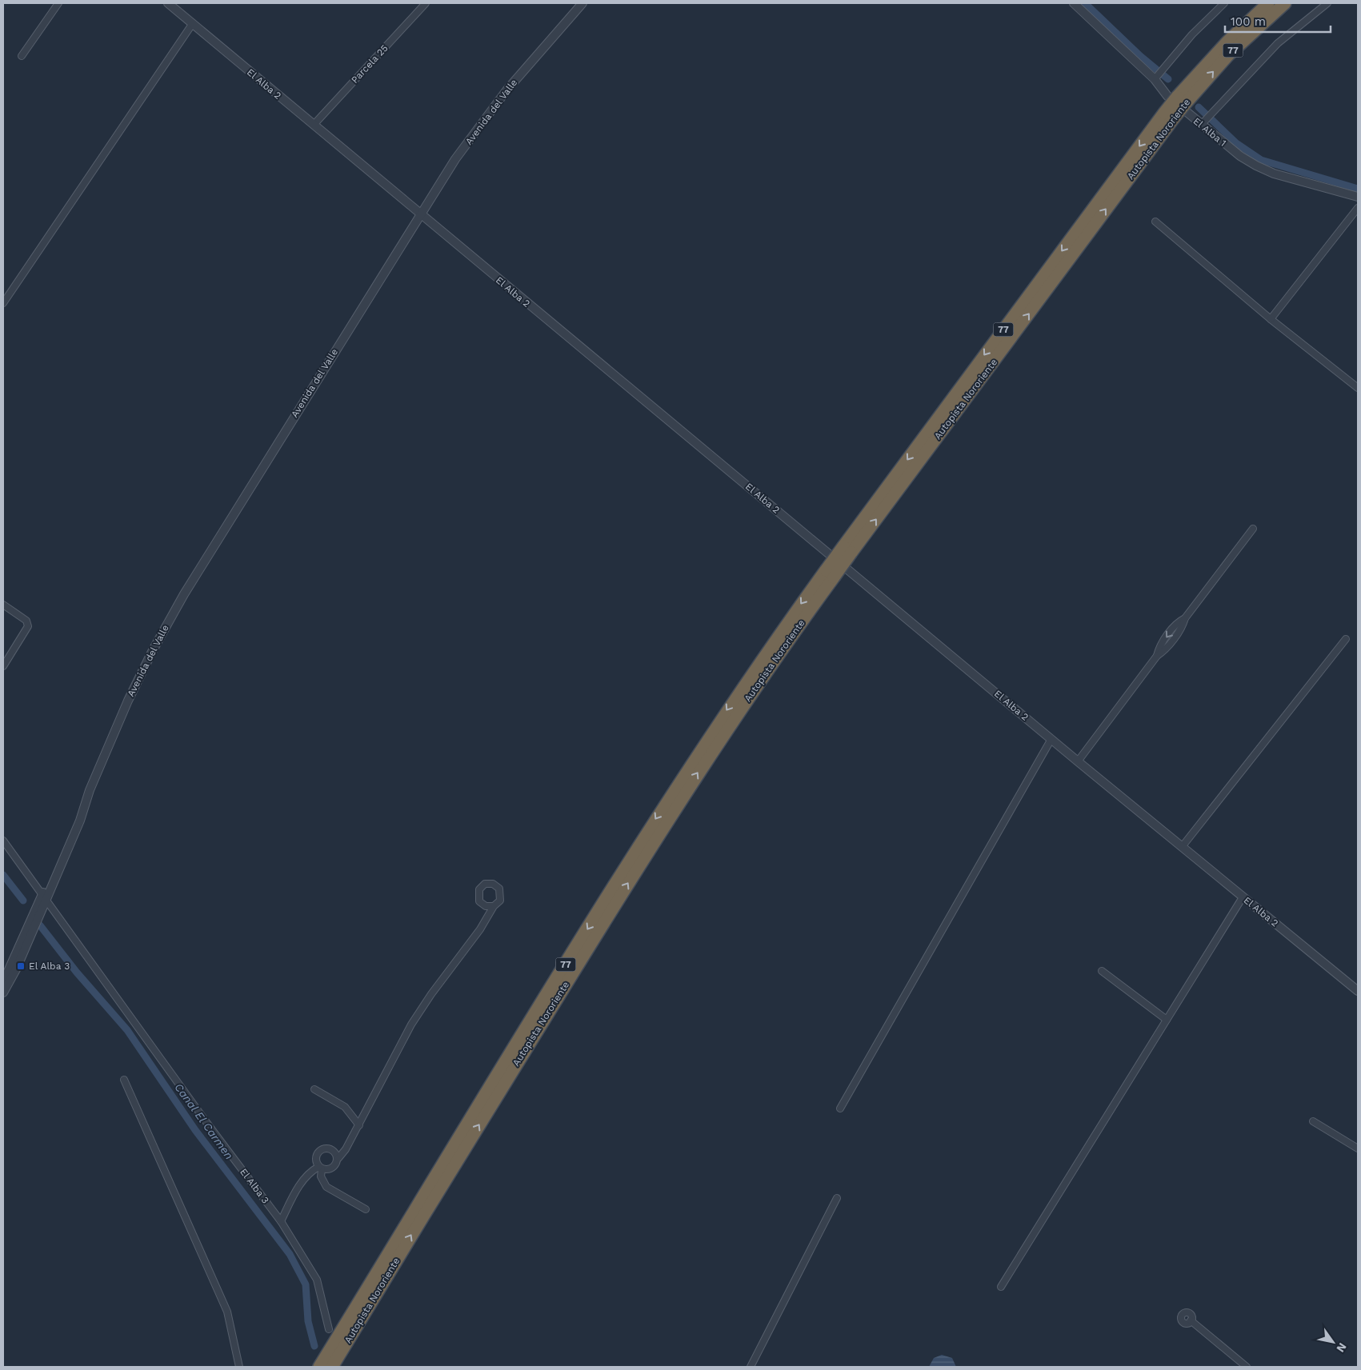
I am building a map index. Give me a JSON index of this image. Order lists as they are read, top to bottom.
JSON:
{
  "streets": {
    "highway": ["77", "Autopista Nororiente"],
    "street": [
      "Parcela 25",
      "El Alba 2",
      "Avenida del Valle",
      "El Alba 1",
      "El Alba 3"
    ]
  },
  "crossings": [
    ["Parcela 25", "El Alba 2"],
    ["El Alba 2", "Avenida del Valle"],
    ["Avenida del Valle", "El Alba 3"]
  ],
  "water": ["Canal El Carmen"],
  "places": {
    "transit": ["El Alba 3"]
  },
  "scale_bar": "100 m",
  "north": "bottom right"
}
